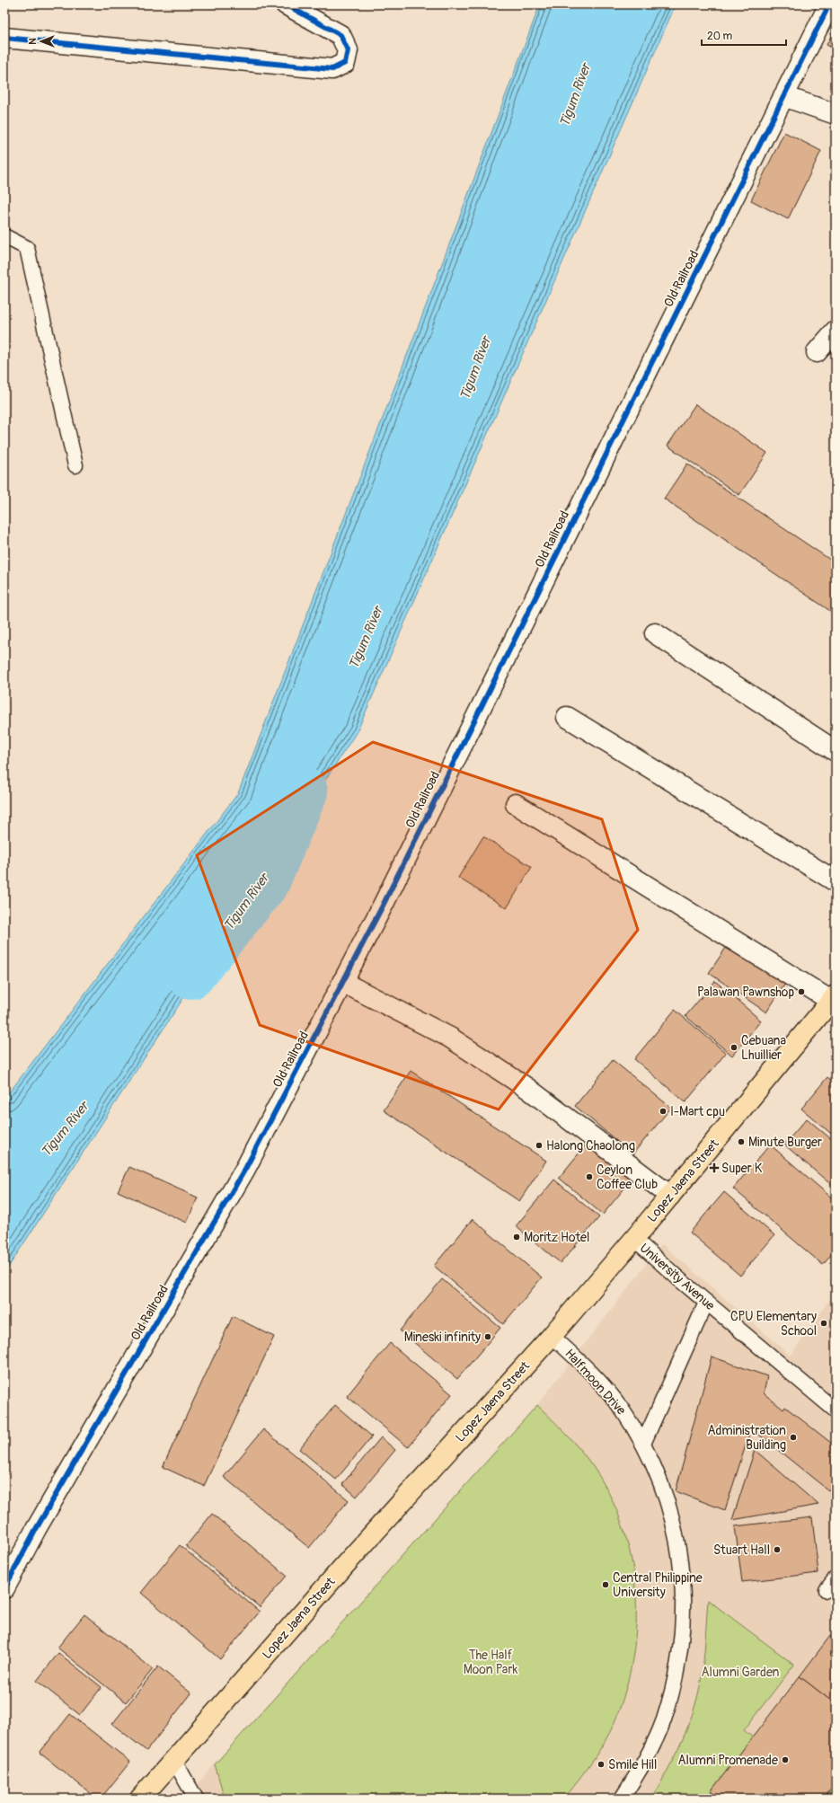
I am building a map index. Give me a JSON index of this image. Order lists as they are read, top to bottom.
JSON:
{
  "streets": {
    "main road": ["Lopez Jaena Street"],
    "street": ["Old Railroad"],
    "lane": ["University Avenue", "Halfmoon Drive"]
  },
  "crossings": [
    ["Lopez Jaena Street", "University Avenue"],
    ["Lopez Jaena Street", "Halfmoon Drive"]
  ],
  "water": ["Tigum River"],
  "parks": ["The Half Moon Park", "Alumni Garden"],
  "places": {
    "other": [
      "Palawan Pawnshop",
      "Cebuana Lhuillier",
      "I-Mart cpu",
      "Minute Burger",
      "Halong Chaolong",
      "Ceylon Coffee Club",
      "Moritz Hotel",
      "CPU Elementary School",
      "Mineski infinity",
      "Administration Building",
      "Stuart Hall",
      "Central Philippine University",
      "Alumni Promenade",
      "Smile Hill"
    ],
    "health": ["Super K"]
  },
  "scale_bar": "20 m",
  "north": "left"
}
